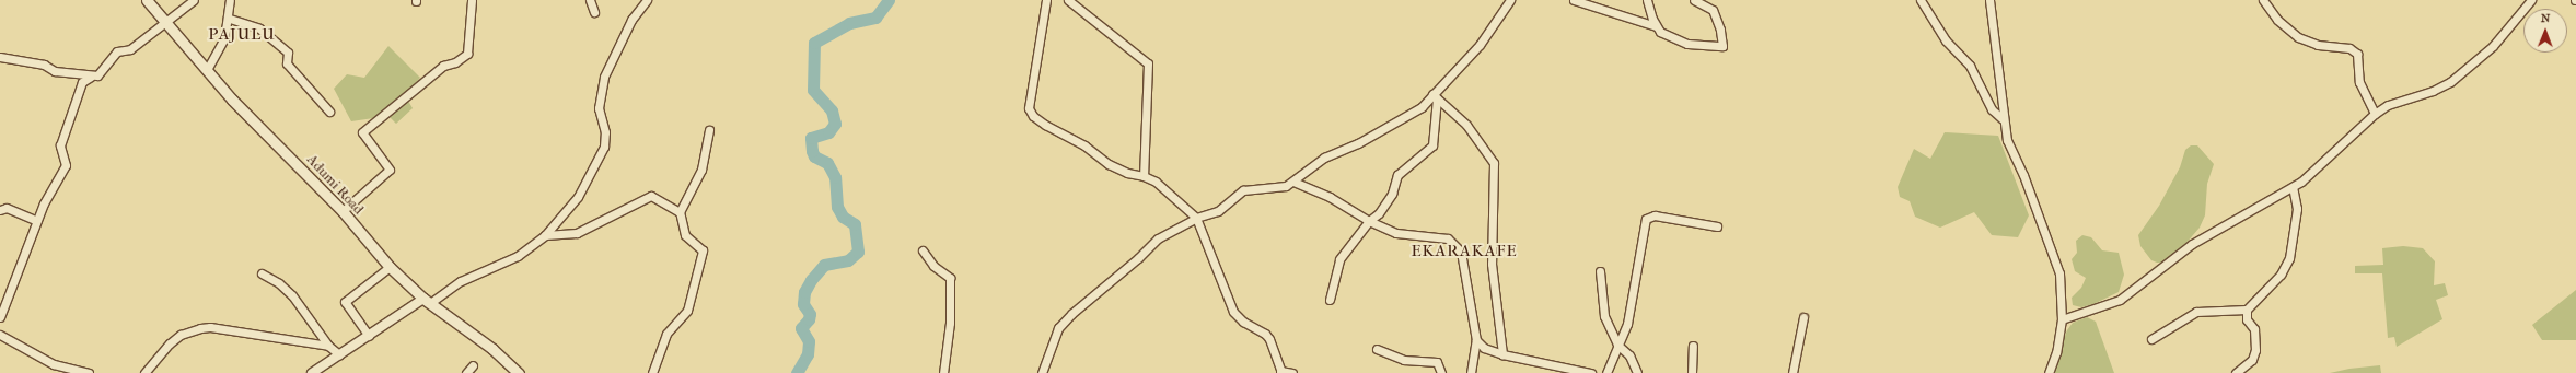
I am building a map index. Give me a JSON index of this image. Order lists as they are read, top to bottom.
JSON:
{
  "streets": {
    "main road": ["Adumi Road"]
  },
  "districts": ["PAJULU", "EKARAKAFE"],
  "north": "top"
}
